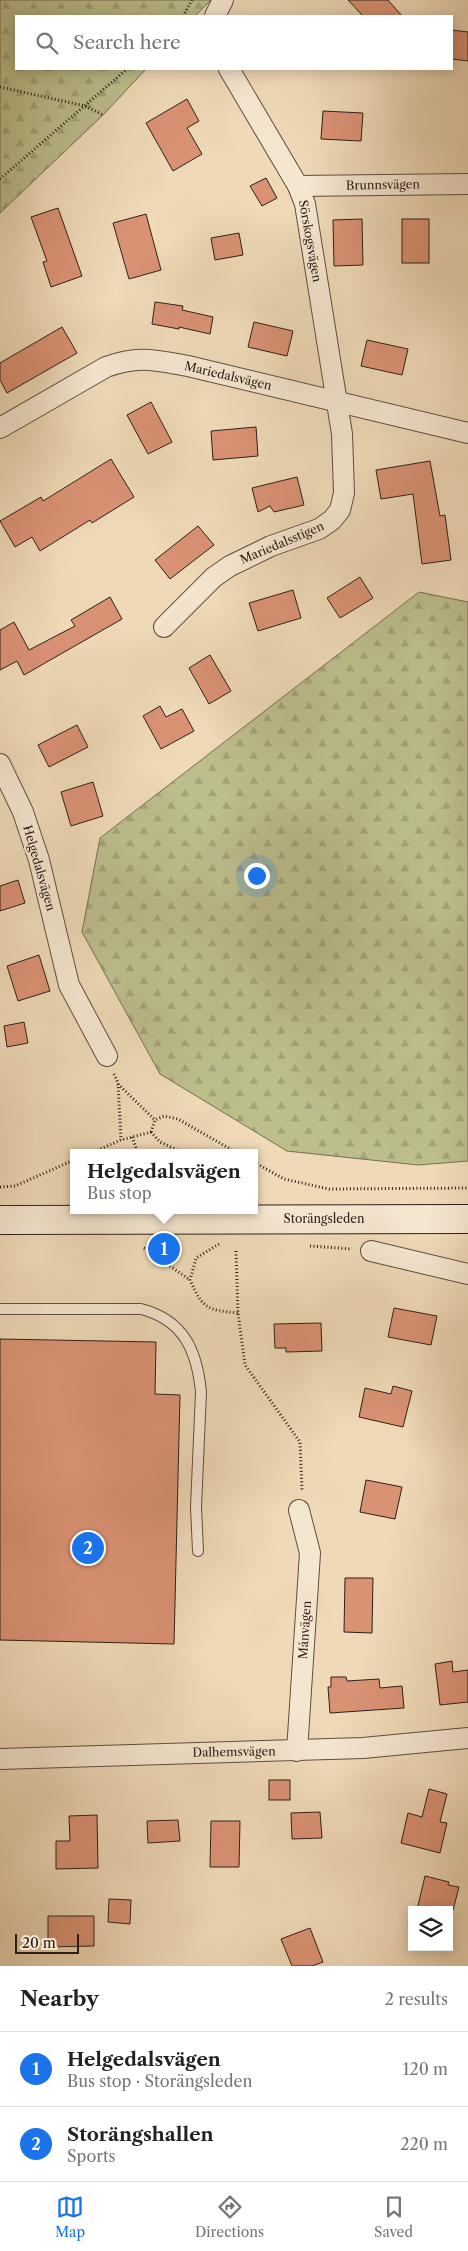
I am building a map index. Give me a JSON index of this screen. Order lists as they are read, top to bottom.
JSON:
{
  "streets": {
    "main road": ["Storängsleden"],
    "street": [
      "Brunnsvägen",
      "Sörskogsvägen",
      "Mariedalsvägen",
      "Mariedalsstigen",
      "Helgedalsvägen",
      "Månvägen",
      "Dalhemsvägen"
    ]
  },
  "crossings": [
    ["Brunnsvägen", "Sörskogsvägen"],
    ["Sörskogsvägen", "Mariedalsvägen"],
    ["Sörskogsvägen", "Mariedalsstigen"],
    ["Mariedalsvägen", "Mariedalsstigen"],
    ["Månvägen", "Dalhemsvägen"]
  ],
  "scale_bar": "20 m",
  "page": {
    "search": "Search here",
    "popup": ["Helgedalsvägen", "Bus stop"],
    "pins": ["1", "2"],
    "scale": "20 m",
    "heading": ["Nearby", "2 results"],
    "list": [
      {
        "mark": "1",
        "name": "Helgedalsvägen",
        "note": "Bus stop · Storängsleden",
        "value": "120 m"
      },
      {
        "mark": "2",
        "name": "Storängshallen",
        "note": "Sports",
        "value": "220 m"
      }
    ],
    "nav": ["Map", "Directions", "Saved"]
  }
}
